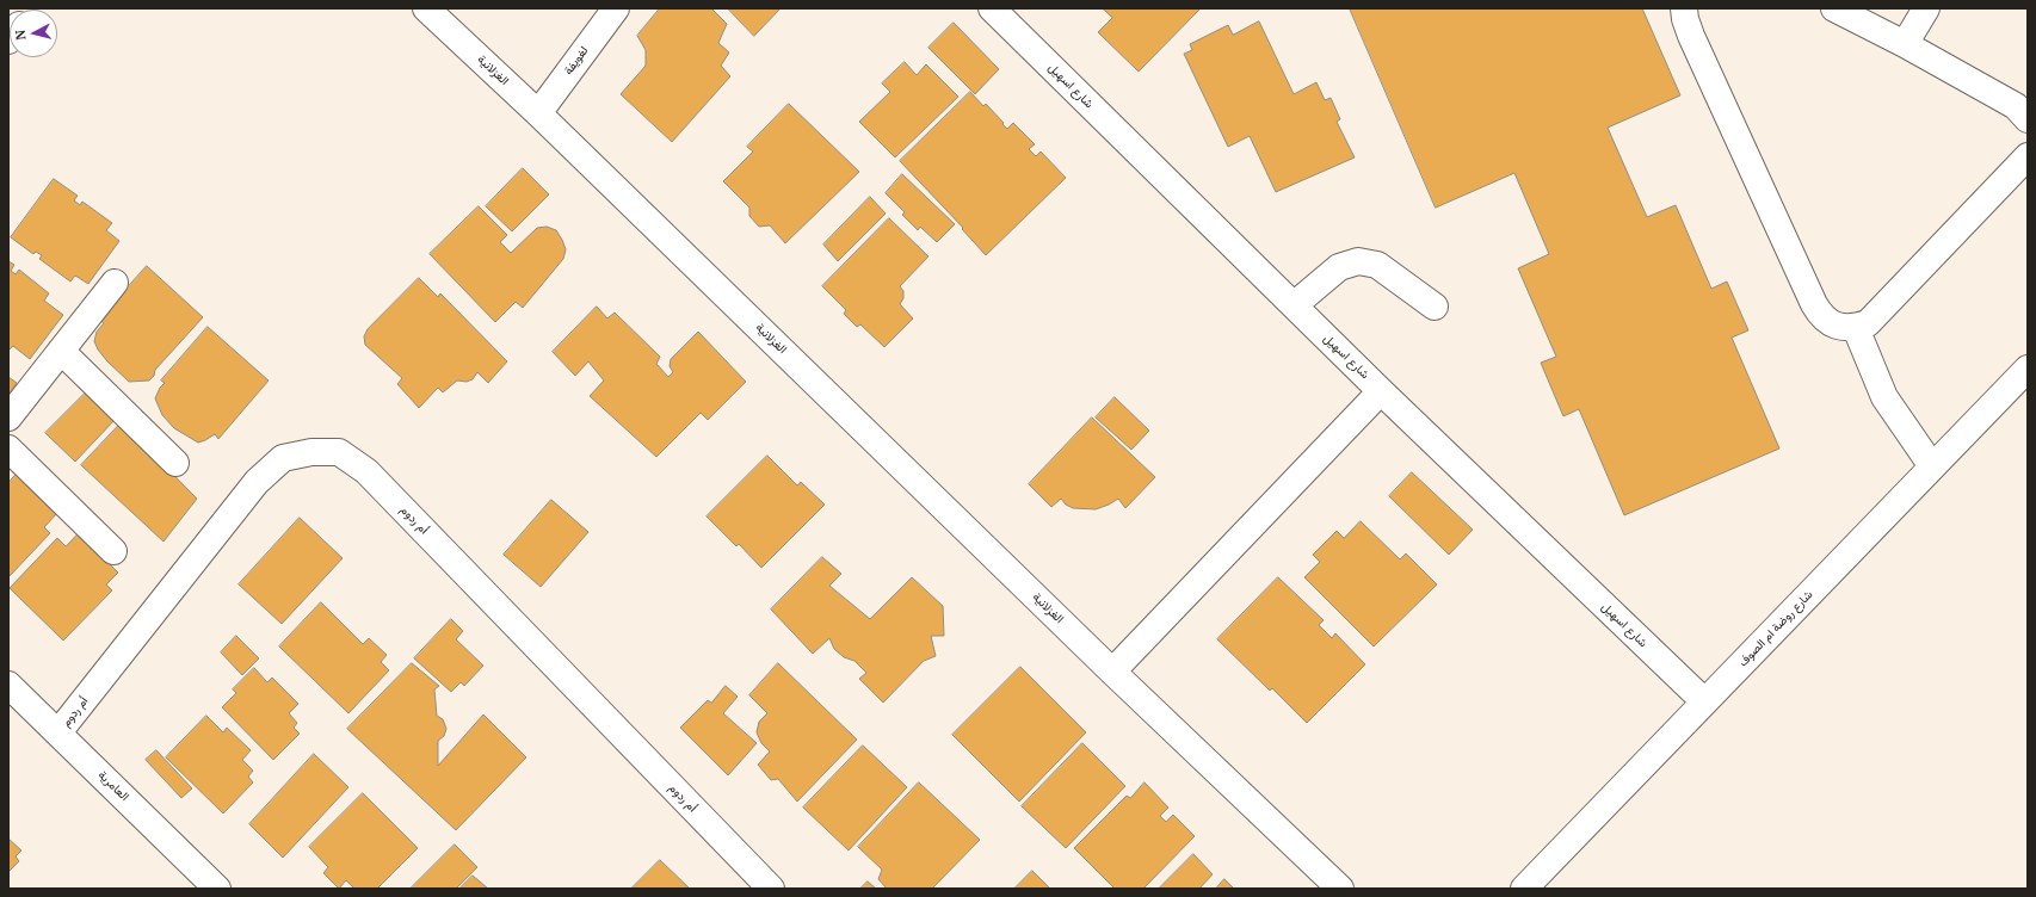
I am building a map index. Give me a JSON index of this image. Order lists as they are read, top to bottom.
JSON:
{
  "streets": {
    "street": [
      "لغويفة",
      "الغزلانية",
      "شارع اسهيل",
      "أم ردوم",
      "شارع روضة ام الصوف",
      "العامرية"
    ]
  },
  "crossings": [
    ["لغويفة", "الغزلانية"],
    ["شارع اسهيل", "شارع روضة ام الصوف"],
    ["أم ردوم", "العامرية"]
  ],
  "north": "left"
}
